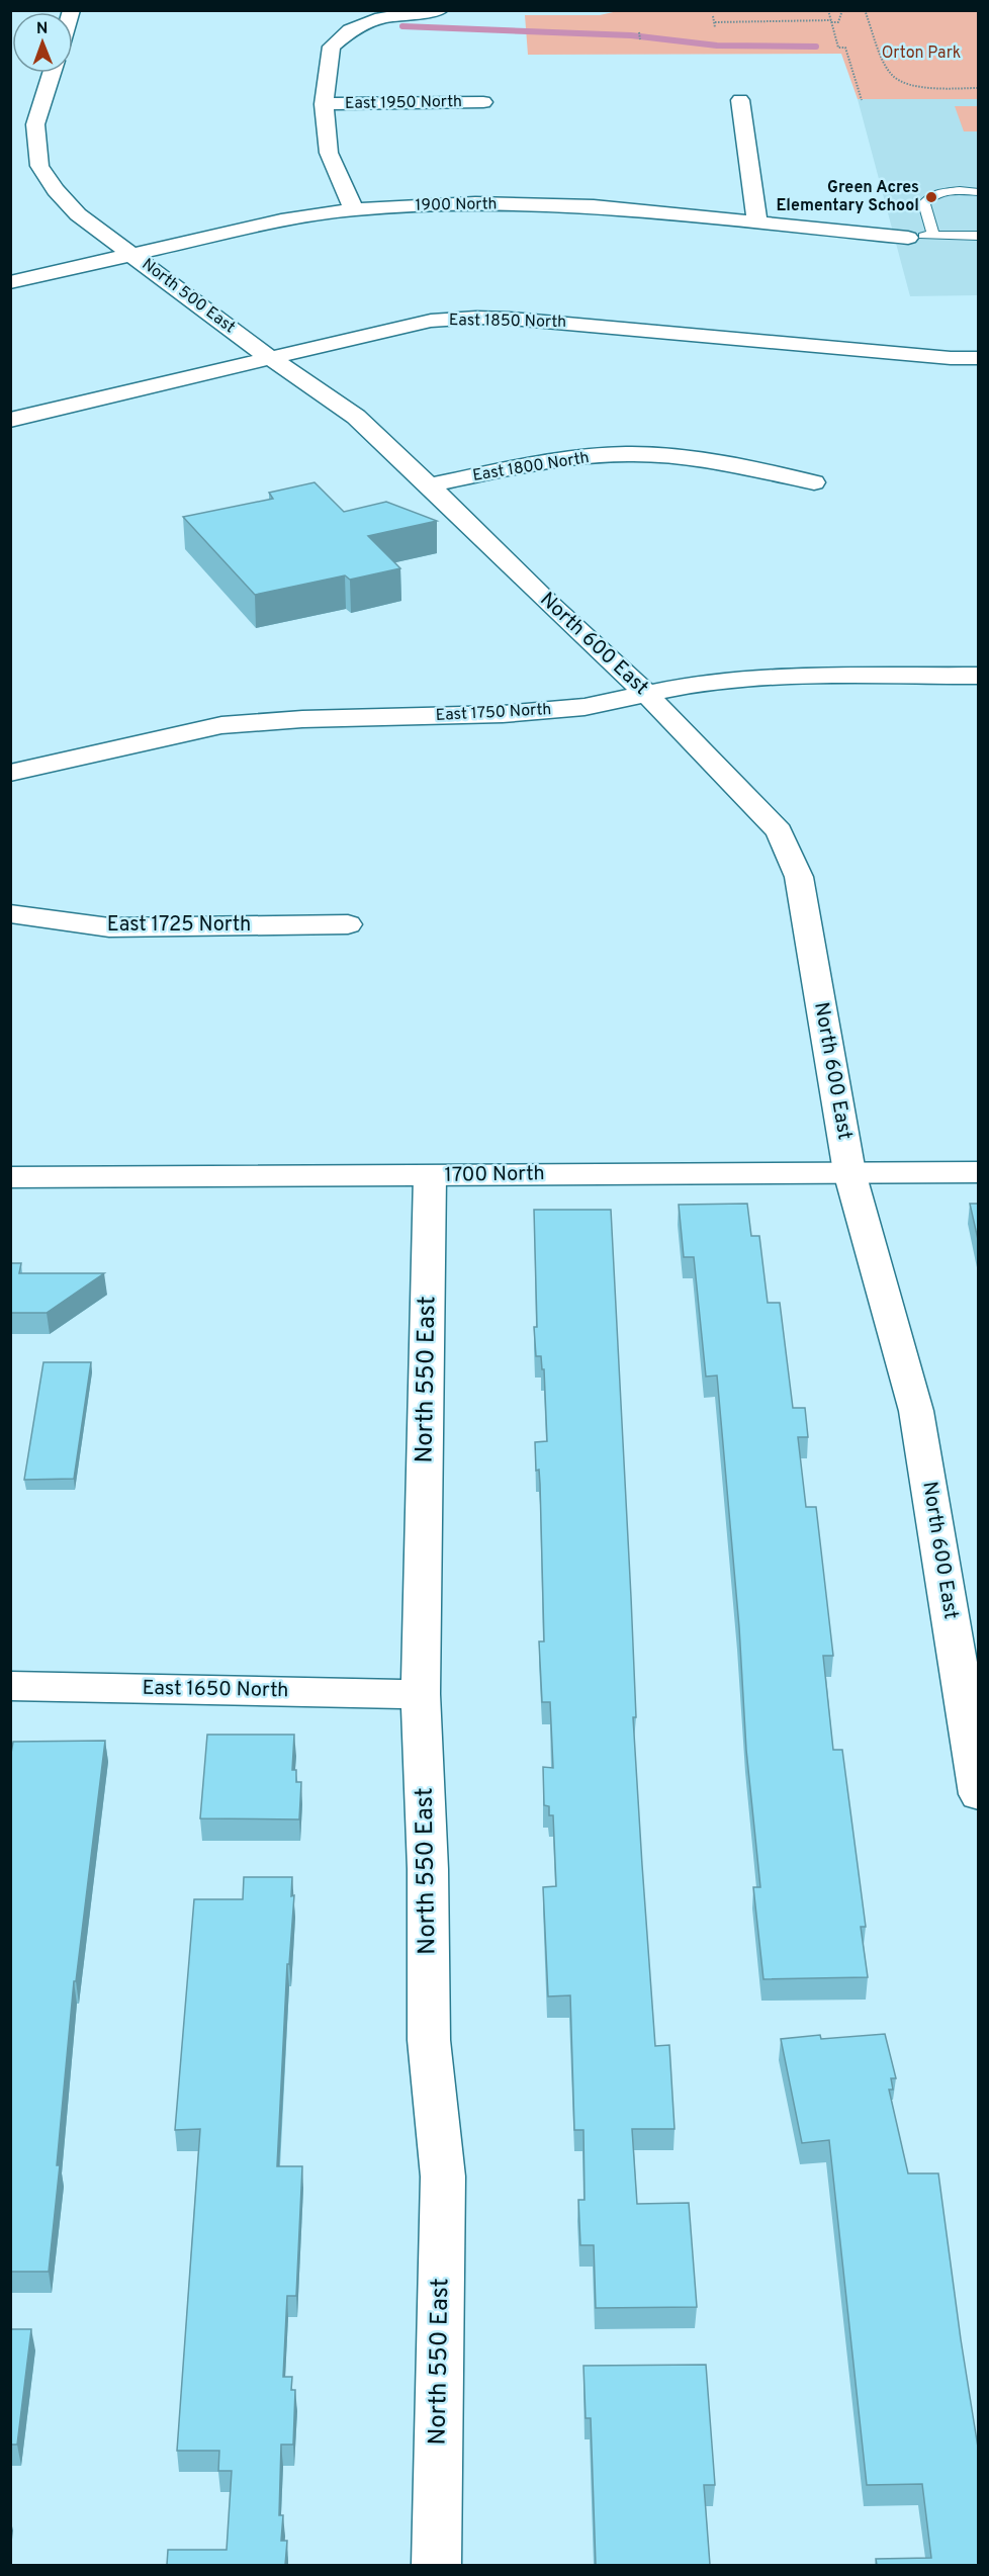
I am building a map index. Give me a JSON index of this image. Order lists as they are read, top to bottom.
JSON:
{
  "streets": {
    "street": [
      "East 1950 North",
      "1900 North",
      "North 500 East",
      "East 1850 North",
      "East 1800 North",
      "North 600 East",
      "East 1750 North",
      "East 1725 North",
      "1700 North",
      "North 550 East",
      "East 1650 North"
    ]
  },
  "crossings": [
    ["1900 North", "North 500 East"],
    ["North 500 East", "East 1850 North"],
    ["North 500 East", "East 1800 North"],
    ["North 500 East", "North 600 East"],
    ["East 1800 North", "North 600 East"],
    ["North 600 East", "East 1750 North"],
    ["North 600 East", "1700 North"],
    ["1700 North", "North 550 East"],
    ["North 550 East", "East 1650 North"]
  ],
  "parks": ["Orton Park"],
  "places": ["Green Acres Elementary School"],
  "north": "top"
}
